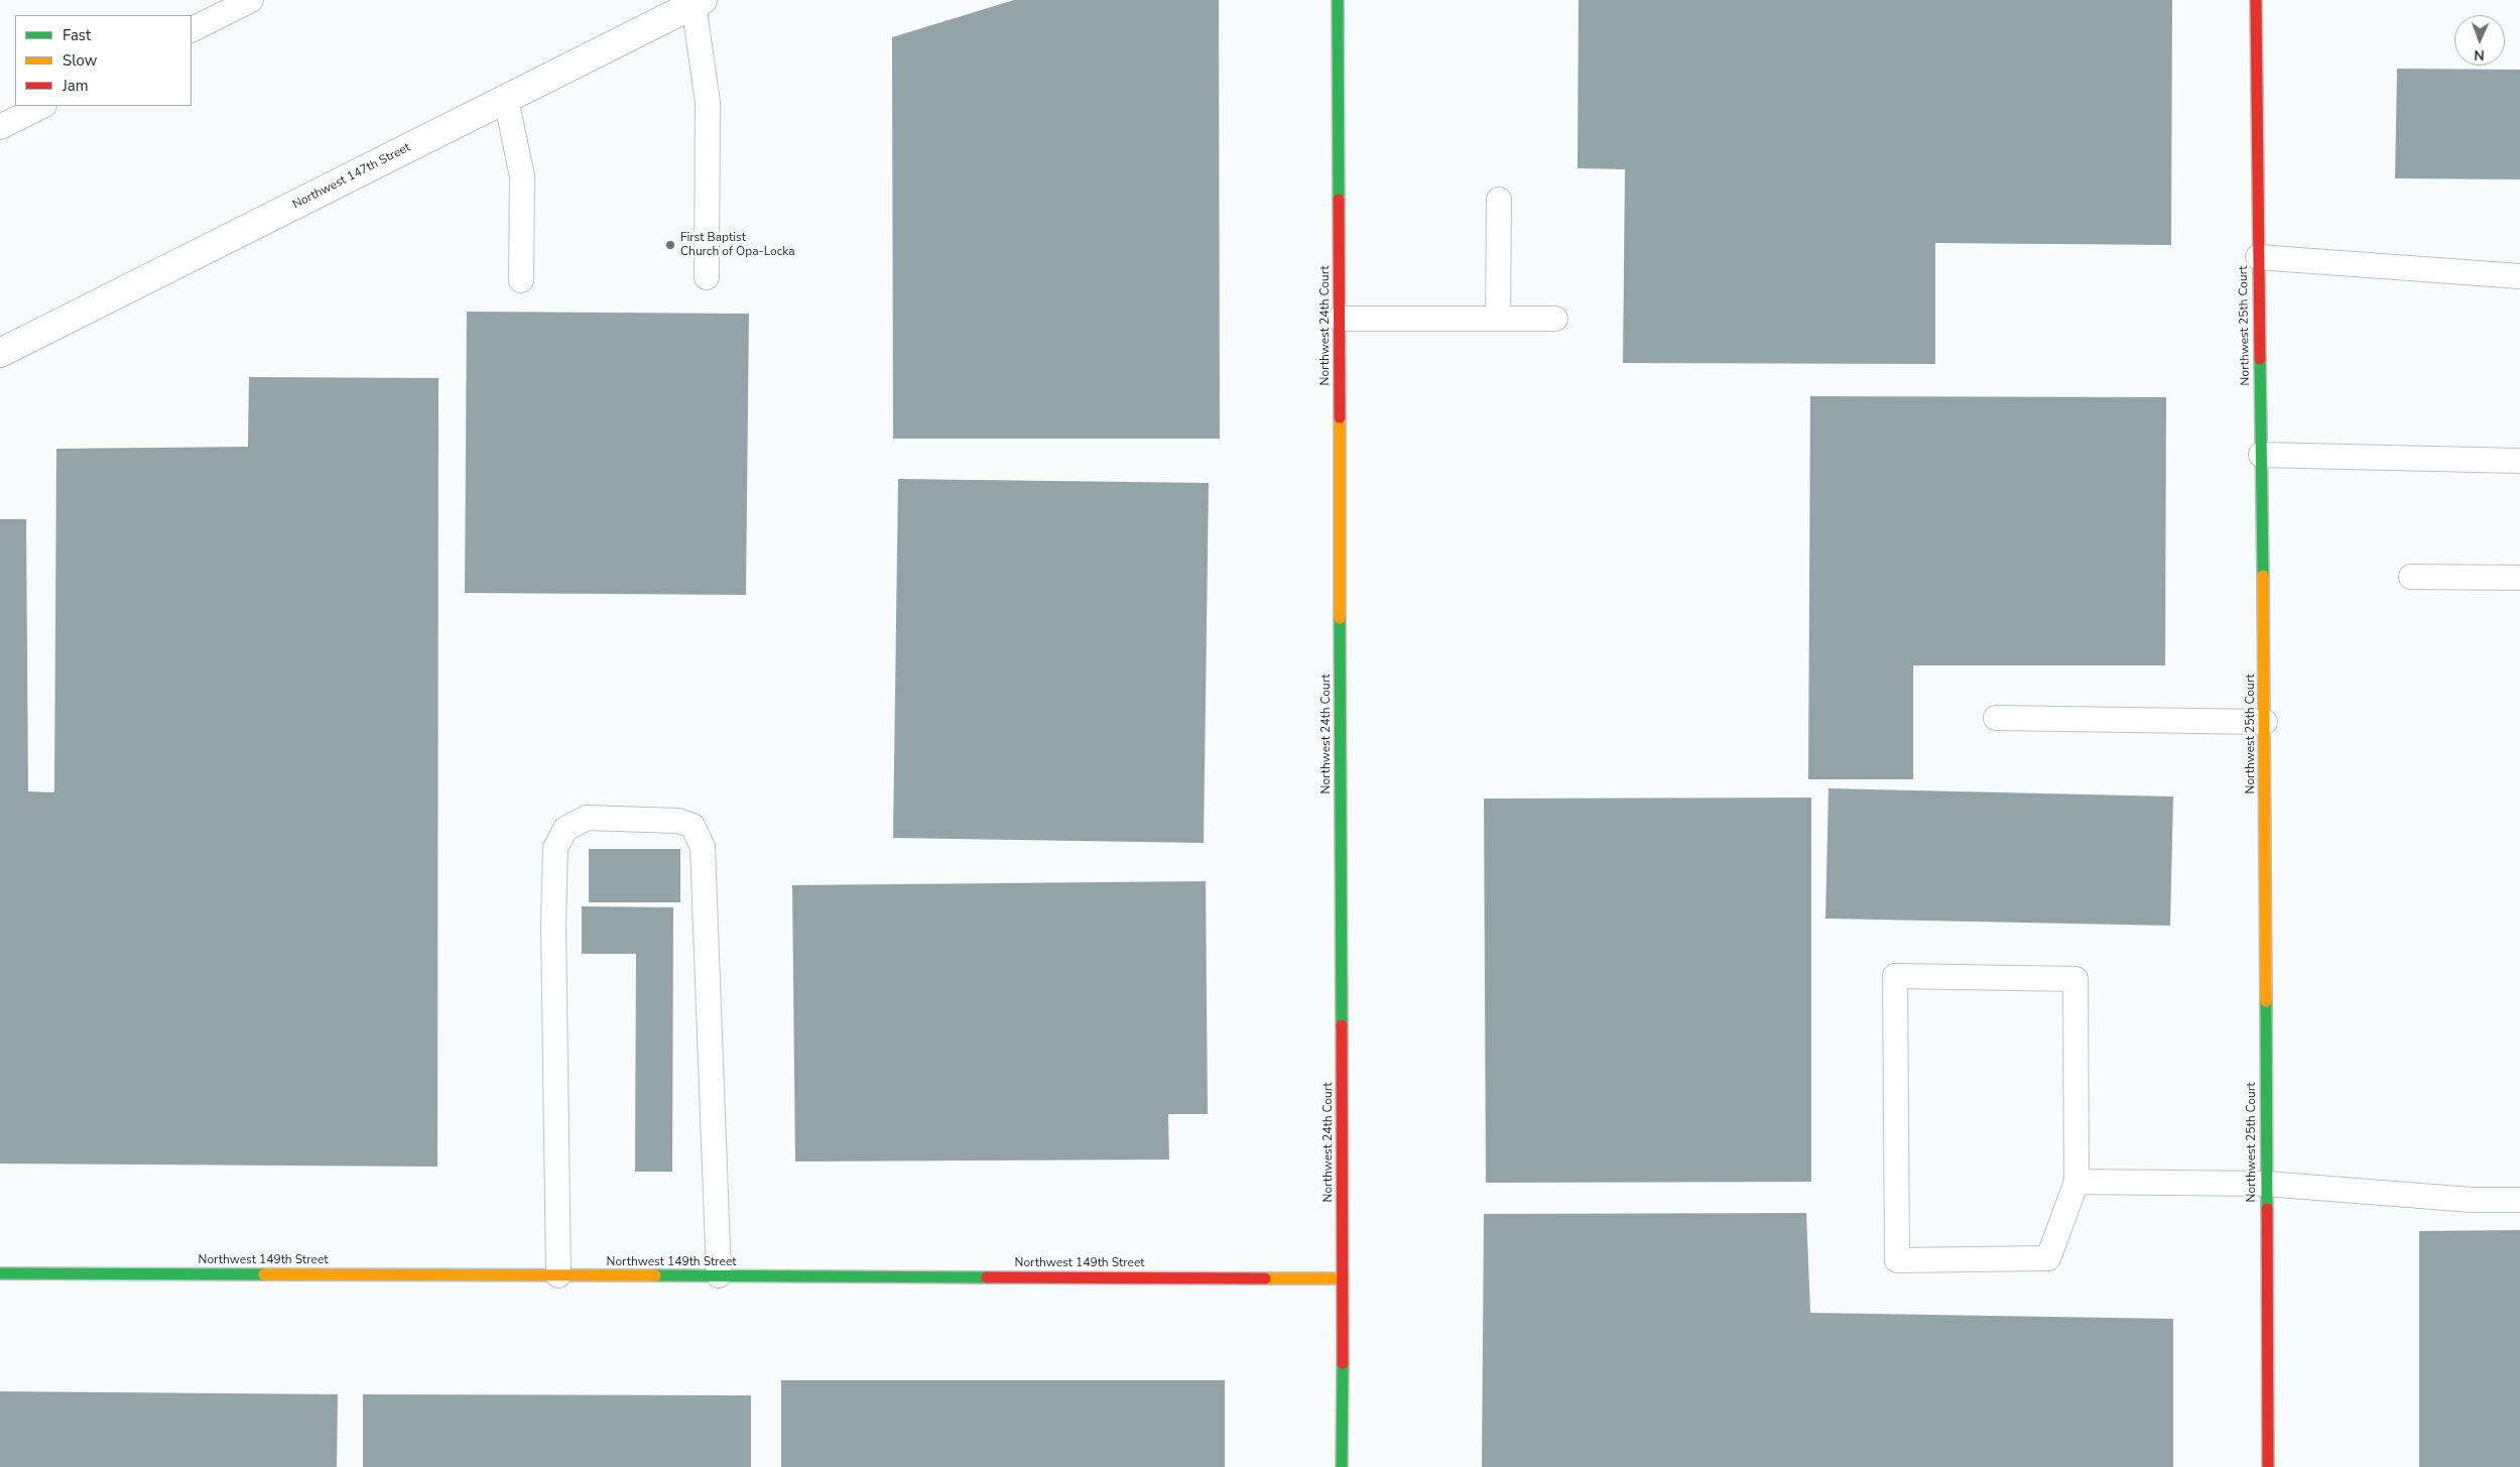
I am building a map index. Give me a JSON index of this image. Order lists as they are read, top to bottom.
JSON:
{
  "streets": {
    "street": [
      "Northwest 147th Street",
      "Northwest 24th Court",
      "Northwest 25th Court",
      "Northwest 149th Street"
    ]
  },
  "crossings": [
    ["Northwest 24th Court", "Northwest 149th Street"]
  ],
  "places": ["First Baptist Church of Opa-Locka"],
  "legend": ["Fast", "Slow", "Jam"],
  "north": "bottom"
}
